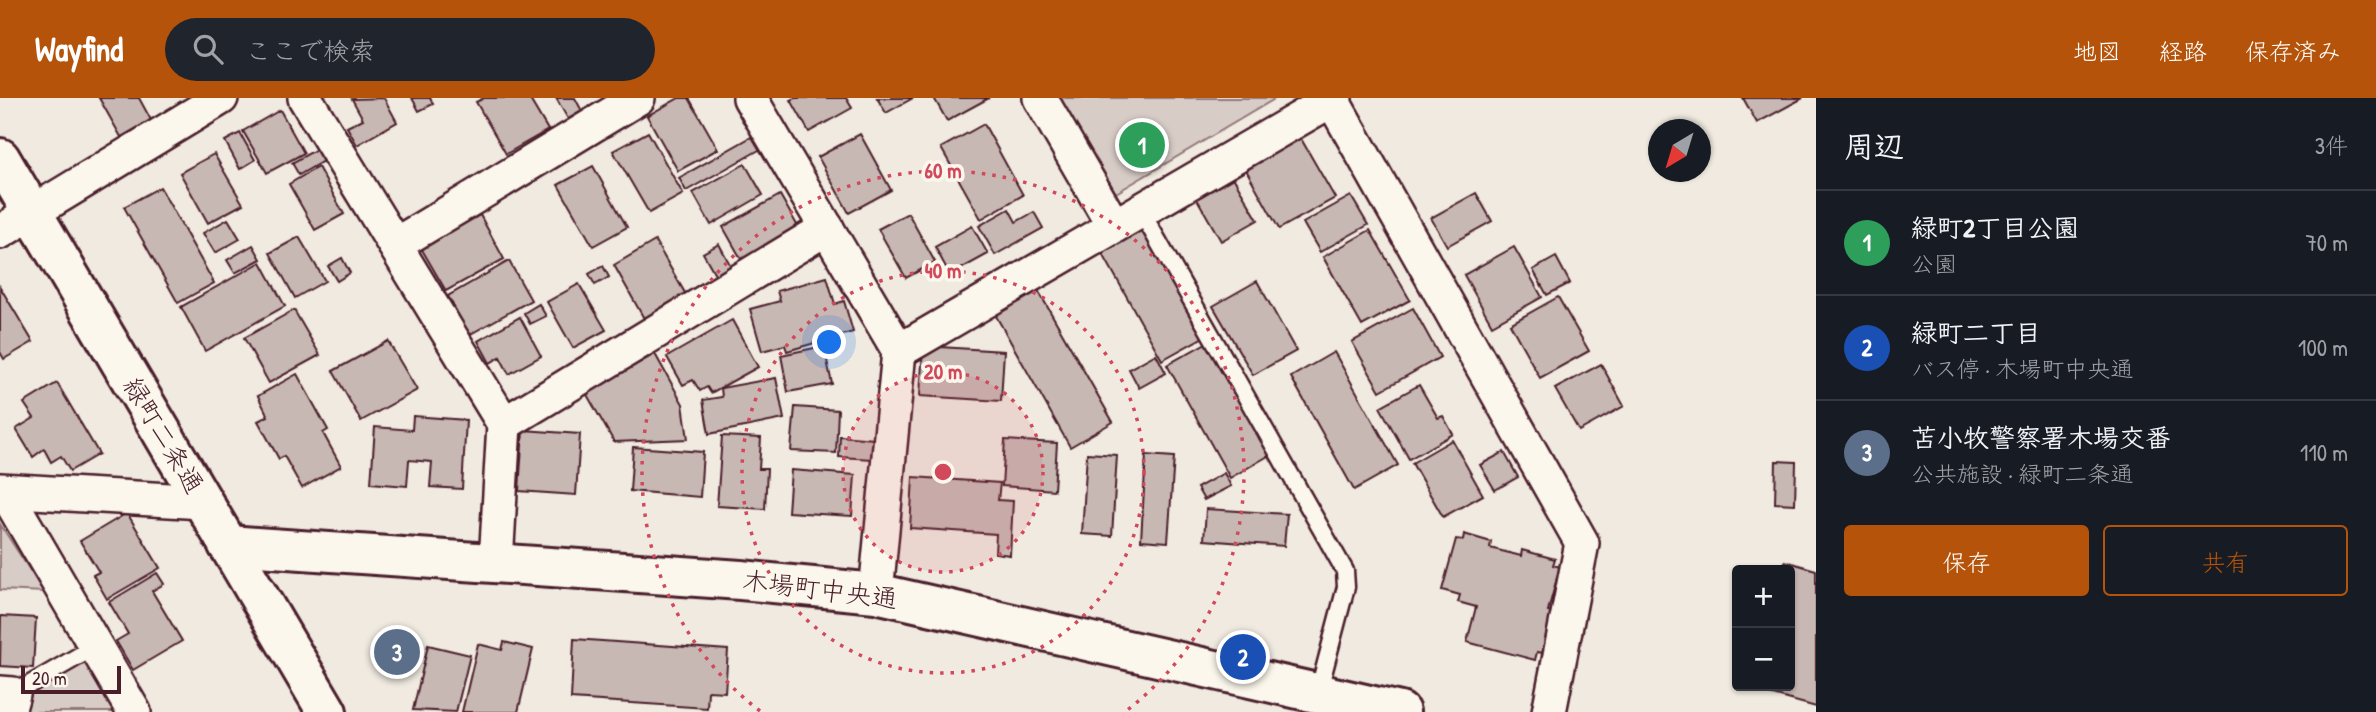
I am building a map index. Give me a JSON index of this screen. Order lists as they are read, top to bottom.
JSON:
{
  "streets": {
    "street": ["緑町二条通", "木場町中央通"]
  },
  "crossings": [
    ["緑町二条通", "木場町中央通"]
  ],
  "scale_bar": "20 m",
  "north": "bottom left",
  "page": {
    "header": "Wayfind",
    "search": "ここで検索",
    "nav": ["地図", "経路", "保存済み"],
    "heading": ["周辺", "3件"],
    "pins": ["1", "3", "2"],
    "list": [
      {
        "mark": "1",
        "name": "緑町2丁目公園",
        "note": "公園",
        "value": "70 m"
      },
      {
        "mark": "2",
        "name": "緑町二丁目",
        "note": "バス停 · 木場町中央通",
        "value": "100 m"
      },
      {
        "mark": "3",
        "name": "苫小牧警察署木場交番",
        "note": "公共施設 · 緑町二条通",
        "value": "110 m"
      }
    ],
    "buttons": ["保存", "共有"],
    "map_buttons": ["+", "−"],
    "scale": "20 m"
  },
  "rings": ["60 m", "40 m", "20 m"]
}
